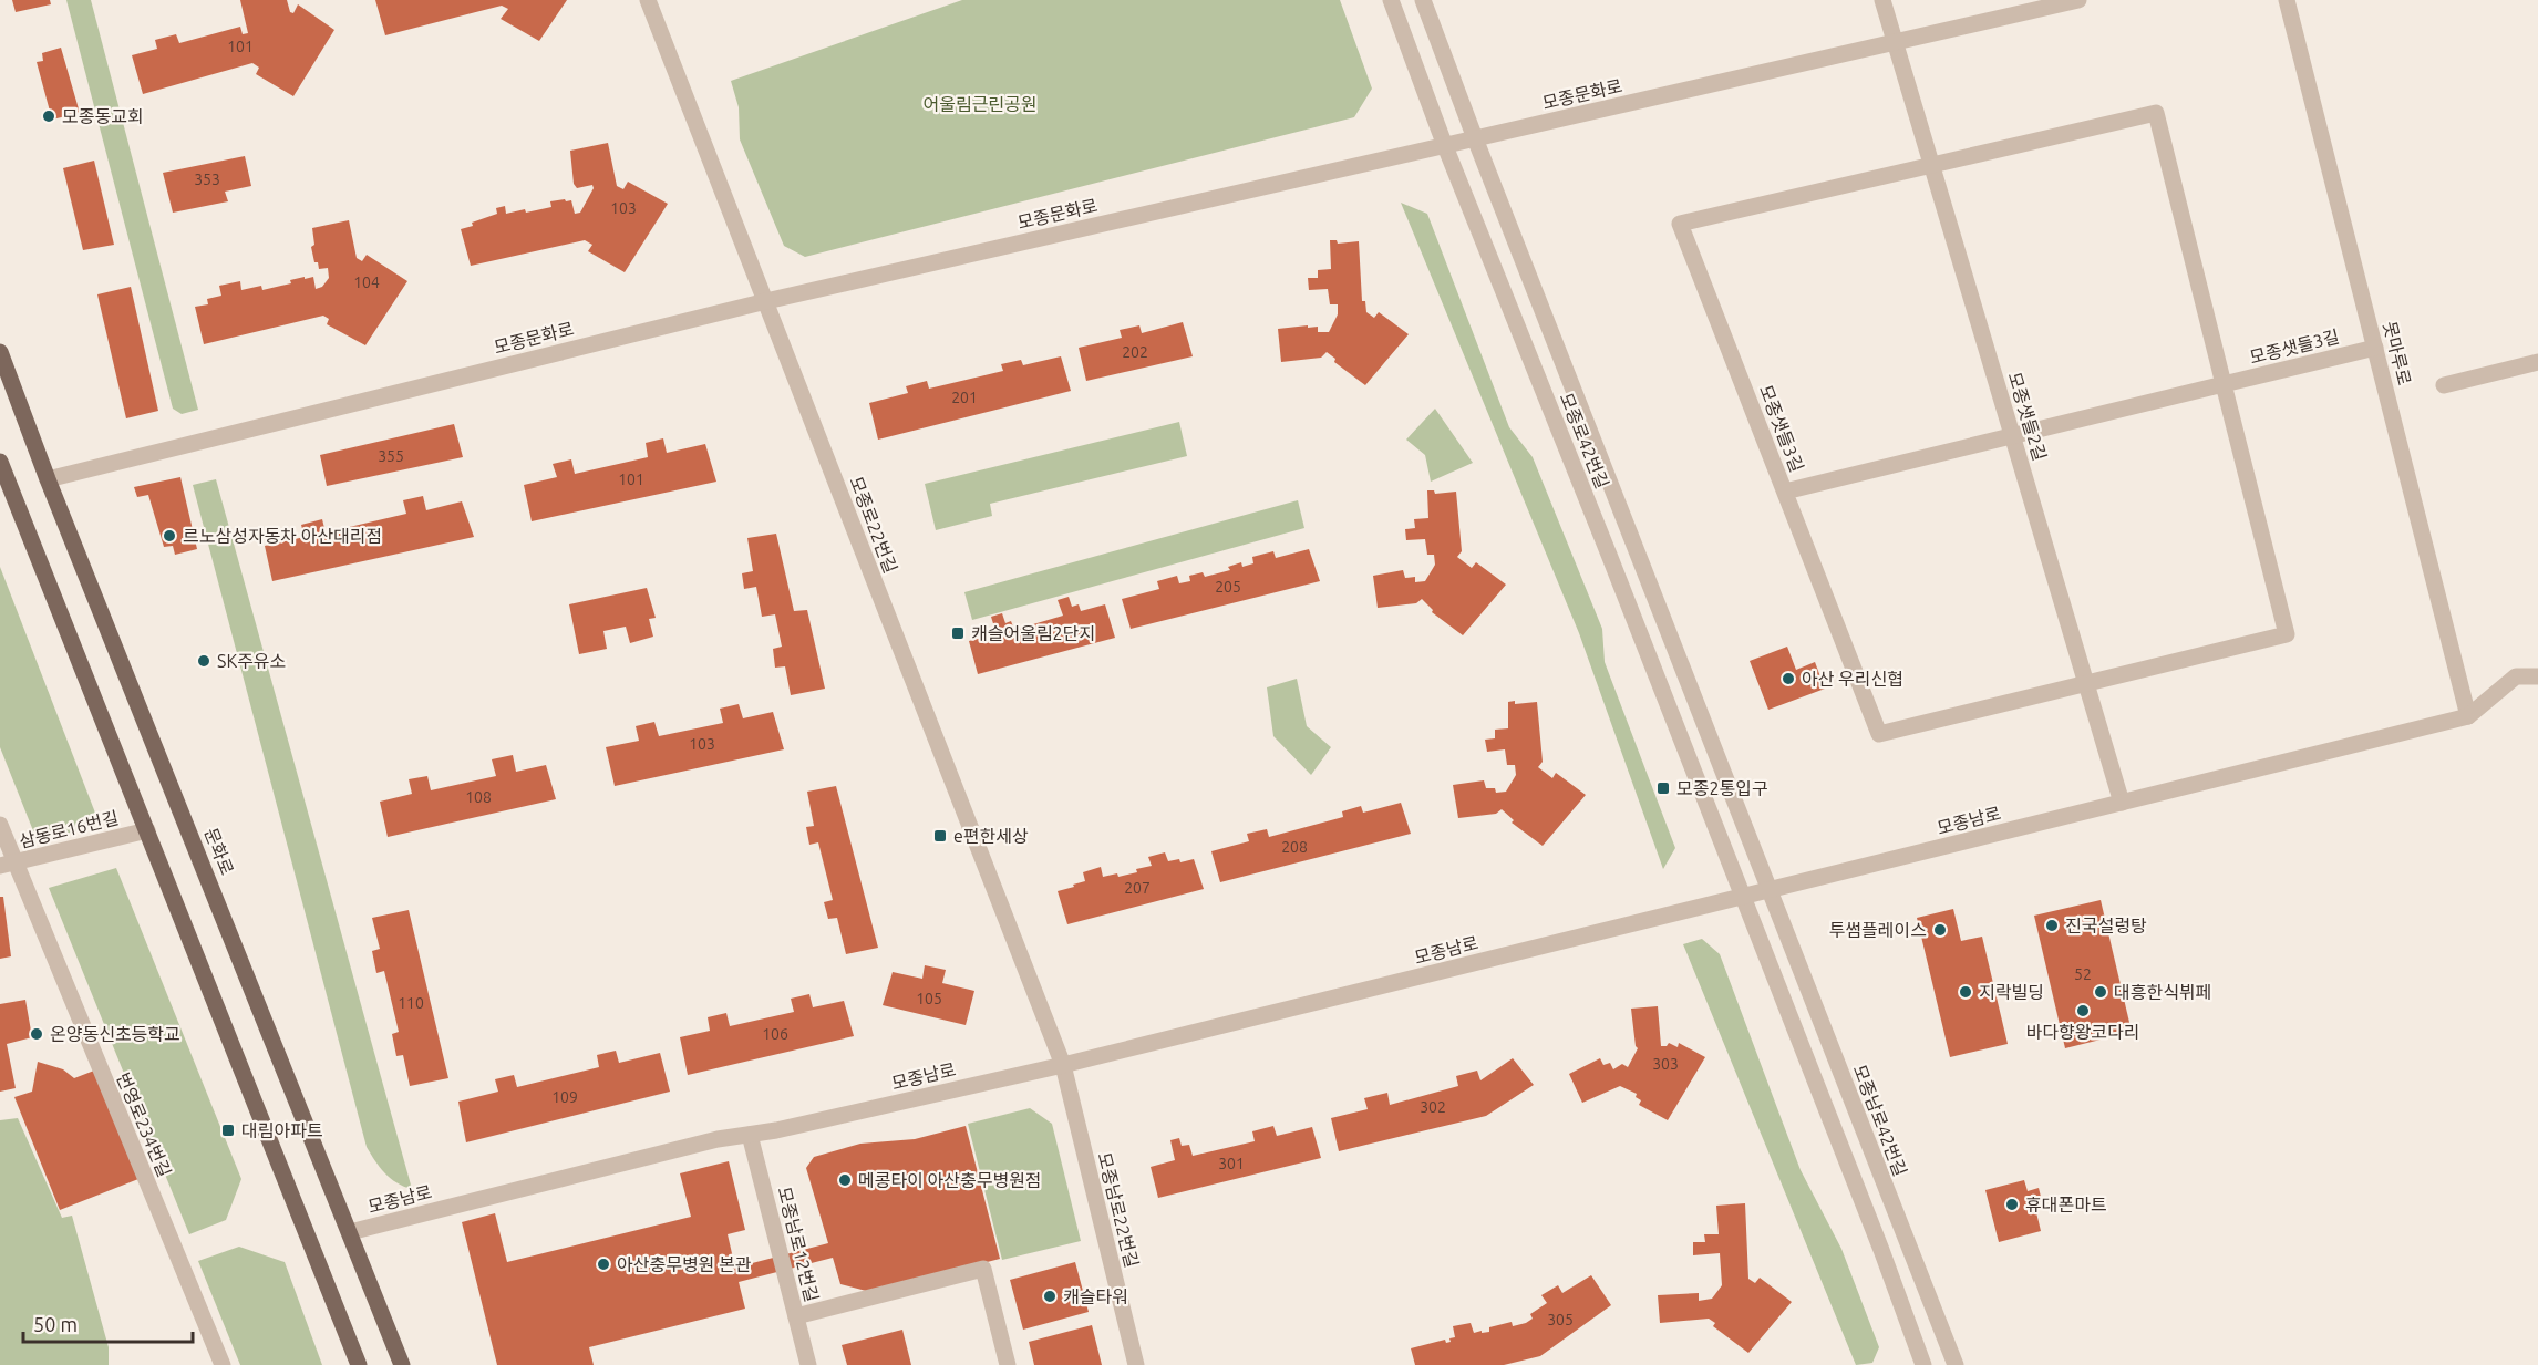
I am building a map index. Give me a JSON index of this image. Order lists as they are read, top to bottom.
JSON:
{
  "streets": {
    "main road": ["문화로"],
    "street": [
      "모종문화로",
      "모종샛들3길",
      "못마루로",
      "모종샛들2길",
      "모종로42번길",
      "모종로22번길",
      "모종남로",
      "삼동로16번길",
      "모종남로42번길",
      "번영로234번길",
      "모종남로22번길",
      "모종남로12번길"
    ]
  },
  "crossings": [
    ["모종문화로", "모종샛들2길"],
    ["모종문화로", "모종로42번길"],
    ["모종문화로", "모종로22번길"],
    ["모종문화로", "문화로"],
    ["모종샛들3길", "못마루로"],
    ["모종샛들3길", "모종샛들2길"],
    ["못마루로", "모종남로"],
    ["모종샛들2길", "모종남로"],
    ["모종로42번길", "모종남로"],
    ["모종로42번길", "모종남로42번길"],
    ["모종로22번길", "모종남로"],
    ["모종로22번길", "모종남로22번길"],
    ["모종남로", "문화로"],
    ["모종남로", "모종남로42번길"],
    ["모종남로", "모종남로22번길"],
    ["모종남로", "모종남로12번길"],
    ["삼동로16번길", "번영로234번길"]
  ],
  "parks": ["어울림근린공원"],
  "places": {
    "other": [
      "모종동교회",
      "르노삼성자동차 아산대리점",
      "SK주유소",
      "아산 우리신협",
      "진국설렁탕",
      "투썸플레이스",
      "지락빌딩",
      "대흥한식뷔페",
      "바다향왕코다리",
      "온양동신초등학교",
      "메콩타이 아산충무병원점",
      "휴대폰마트",
      "아산충무병원 본관",
      "캐슬타워"
    ],
    "transit": [
      "캐슬어울림2단지",
      "모종2통입구",
      "e편한세상",
      "대림아파트"
    ]
  },
  "house_numbers": [
    "101",
    "353",
    "103",
    "104",
    "202",
    "201",
    "355",
    "101",
    "205",
    "103",
    "108",
    "208",
    "207",
    "52",
    "105",
    "110",
    "106",
    "303",
    "109",
    "302",
    "301",
    "305"
  ],
  "scale_bar": "50 m"
}
